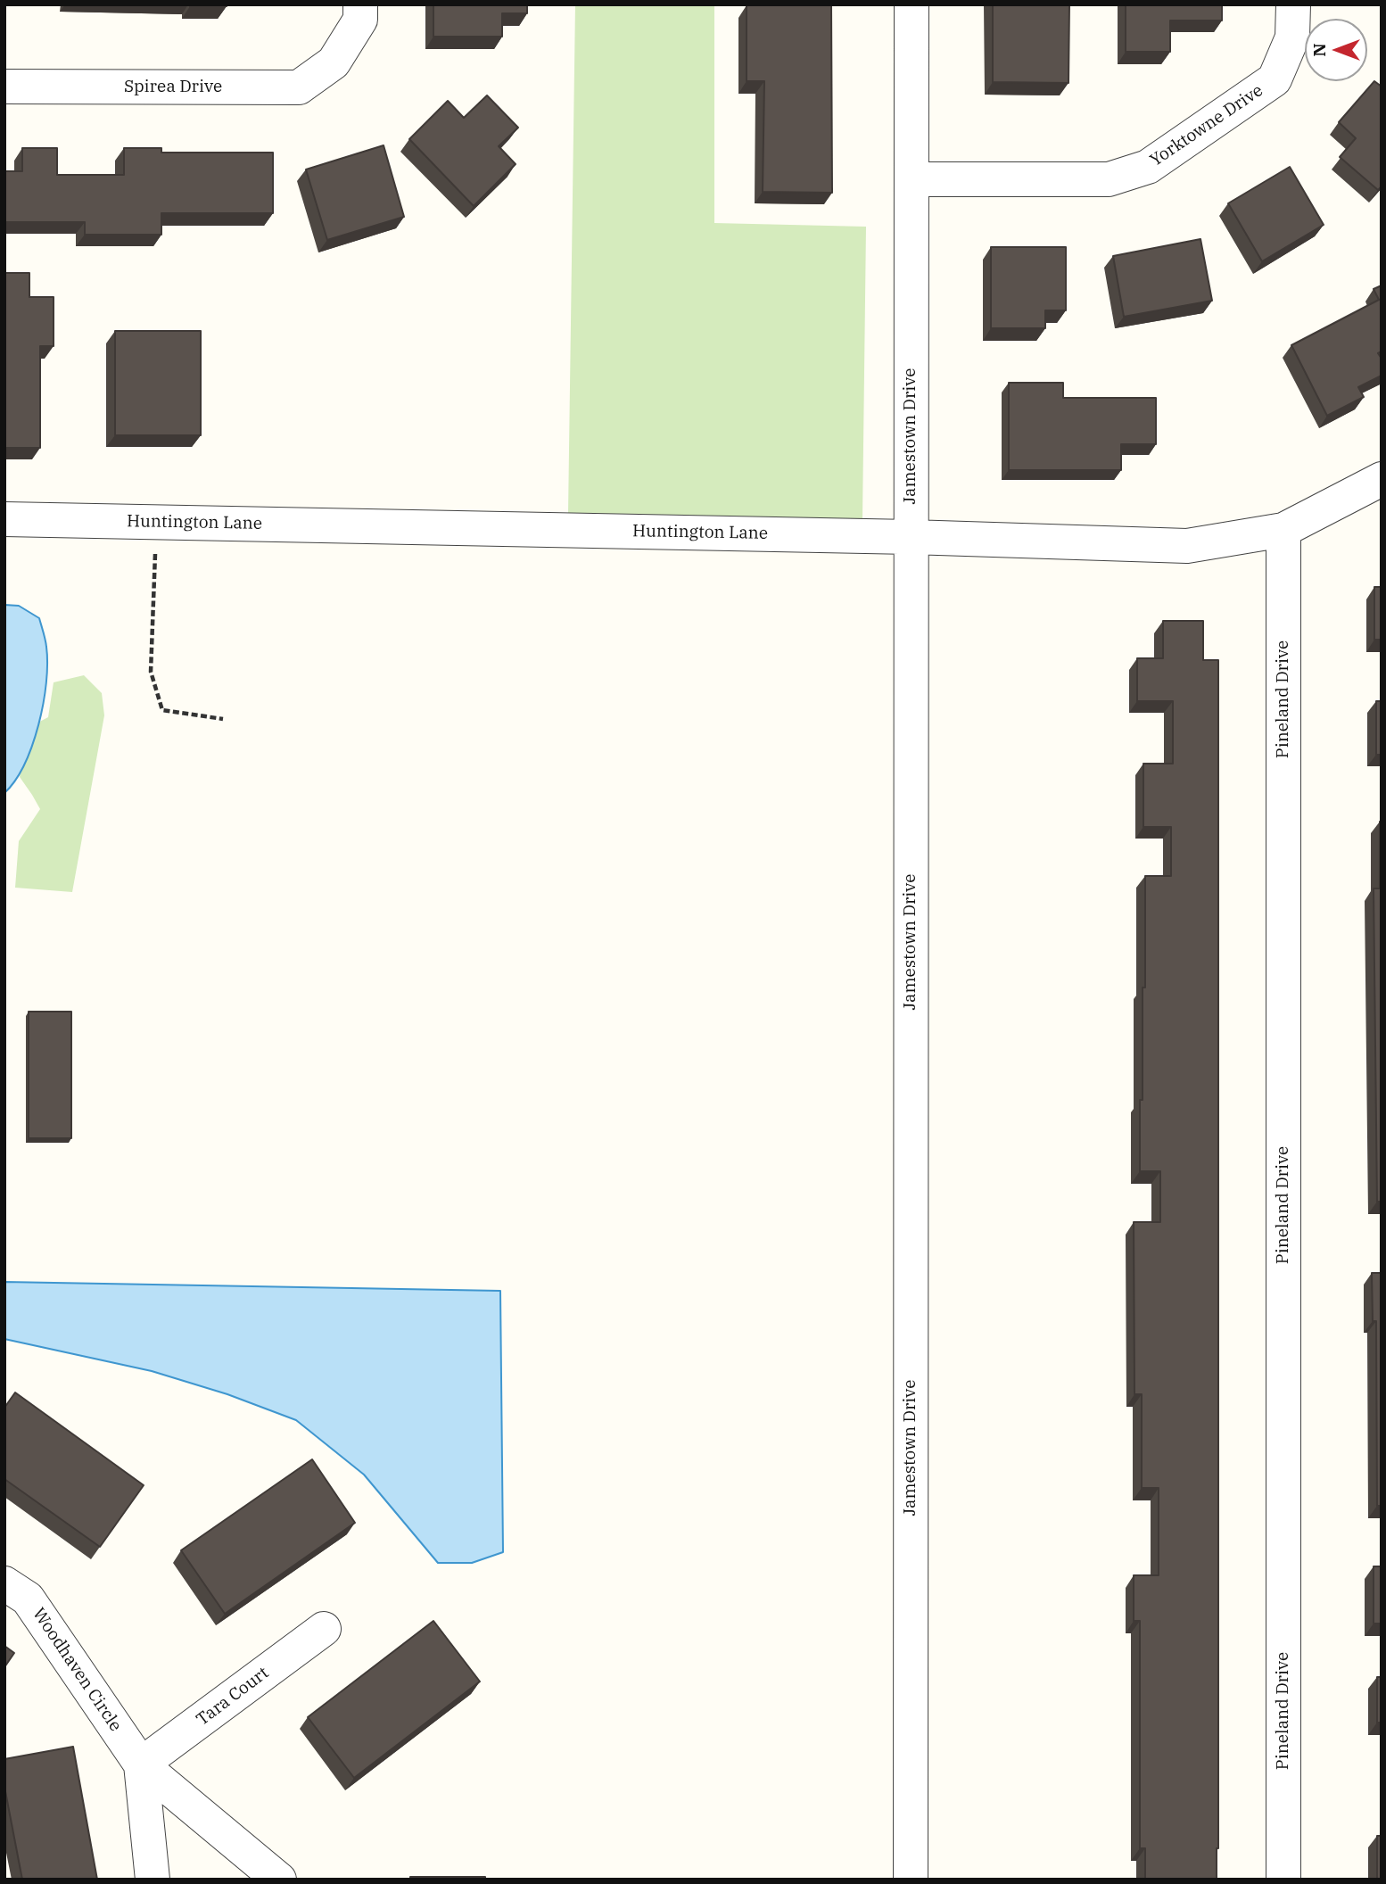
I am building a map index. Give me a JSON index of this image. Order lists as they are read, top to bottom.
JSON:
{
  "streets": {
    "street": [
      "Spirea Drive",
      "Yorktowne Drive",
      "Jamestown Drive",
      "Huntington Lane",
      "Pineland Drive",
      "Woodhaven Circle",
      "Tara Court"
    ]
  },
  "crossings": [
    ["Yorktowne Drive", "Jamestown Drive"],
    ["Jamestown Drive", "Huntington Lane"],
    ["Huntington Lane", "Pineland Drive"],
    ["Woodhaven Circle", "Tara Court"]
  ],
  "north": "left"
}
